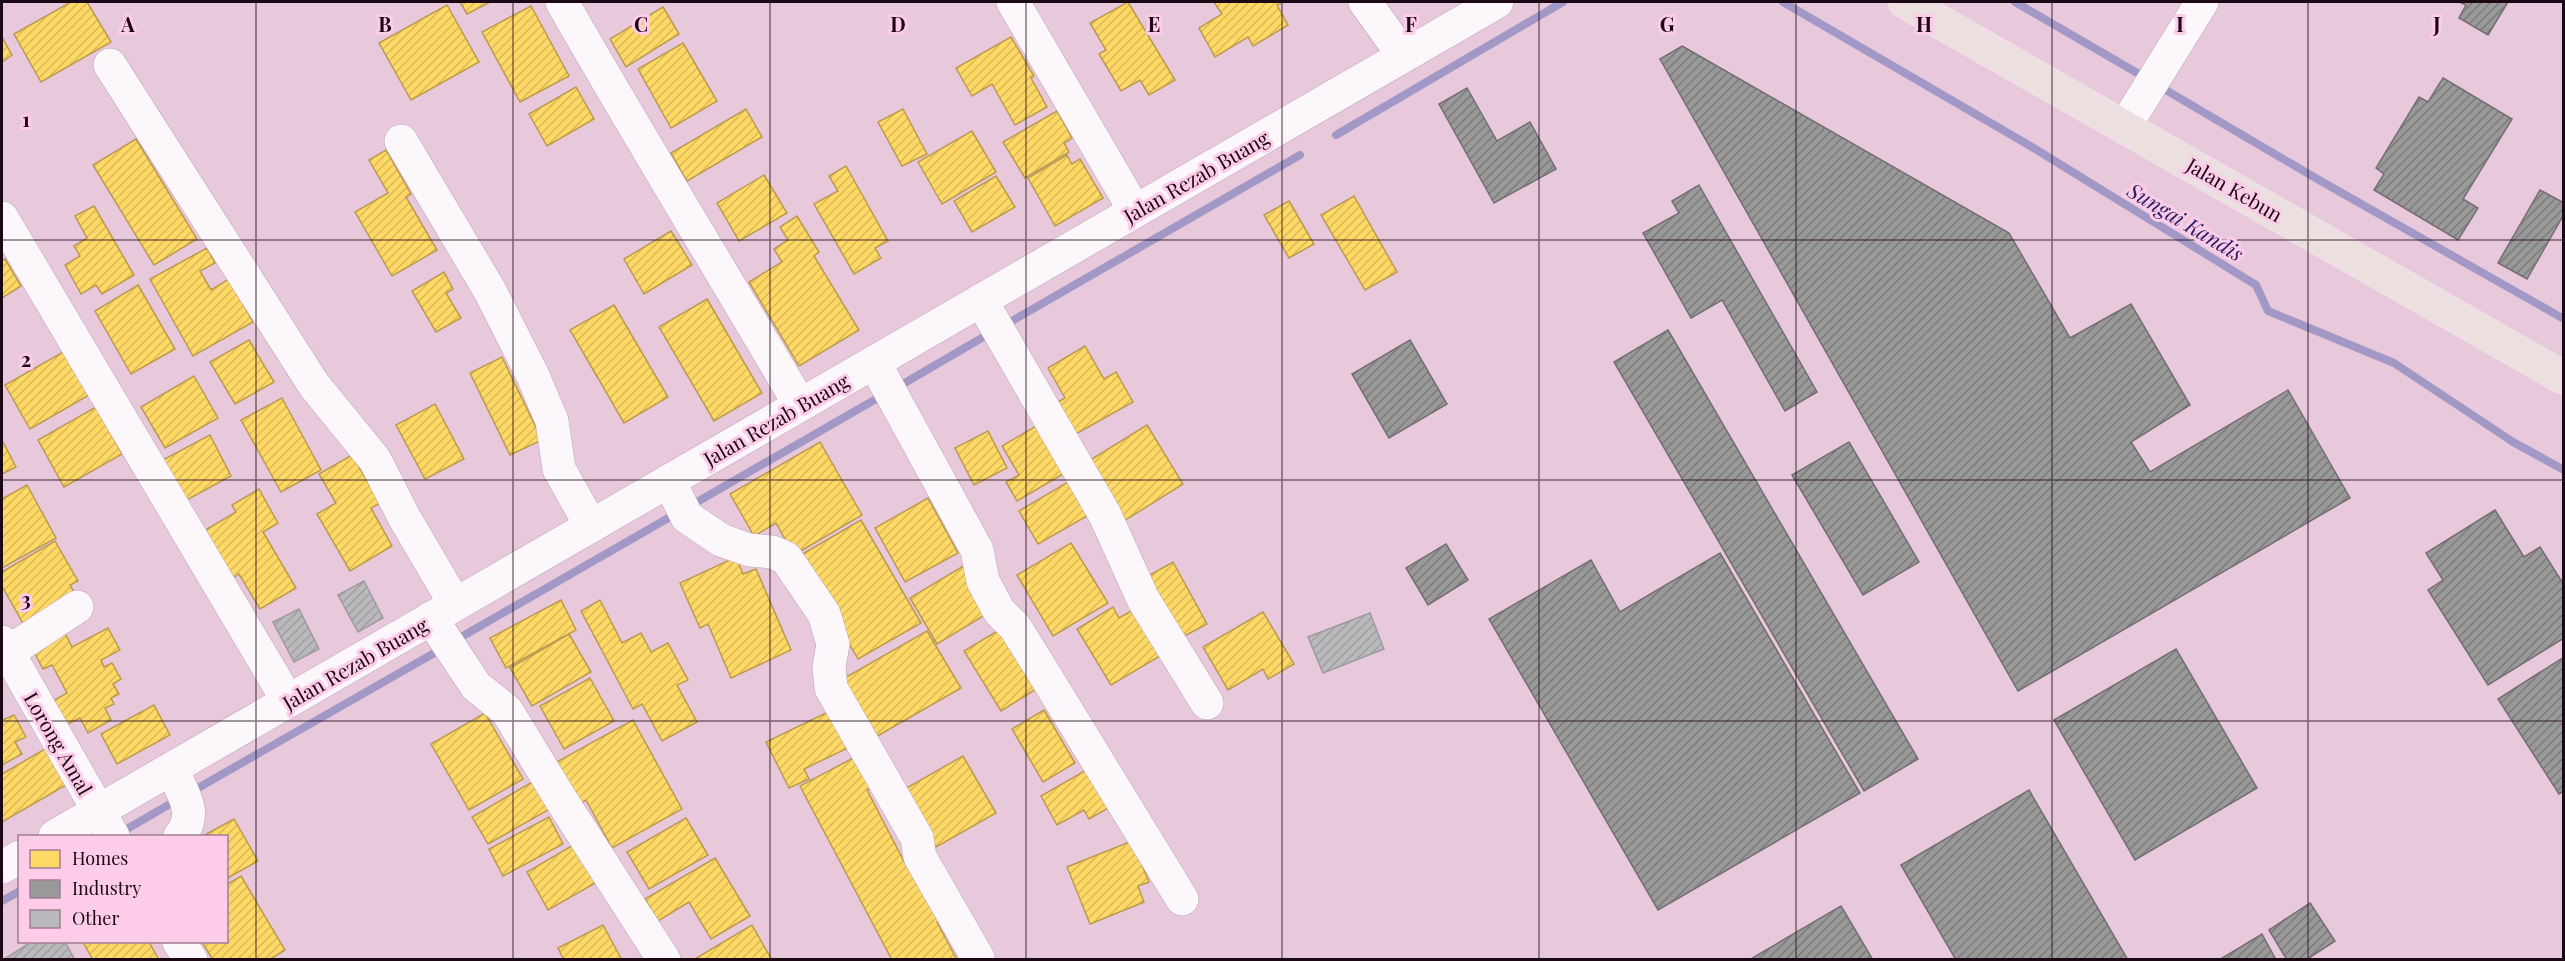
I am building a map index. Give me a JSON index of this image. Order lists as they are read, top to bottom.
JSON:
{
  "streets": {
    "main road": ["Jalan Kebun"],
    "street": ["Jalan Rezab Buang", "Lorong Amal"]
  },
  "crossings": [
    ["Jalan Rezab Buang", "Lorong Amal"]
  ],
  "water": ["Sungai Kandis"],
  "legend": ["Homes", "Industry", "Other"],
  "grid": {
    "columns": [
      "A",
      "B",
      "C",
      "D",
      "E",
      "F",
      "G",
      "H",
      "I",
      "J"
    ],
    "rows": ["1", "2", "3"]
  }
}
